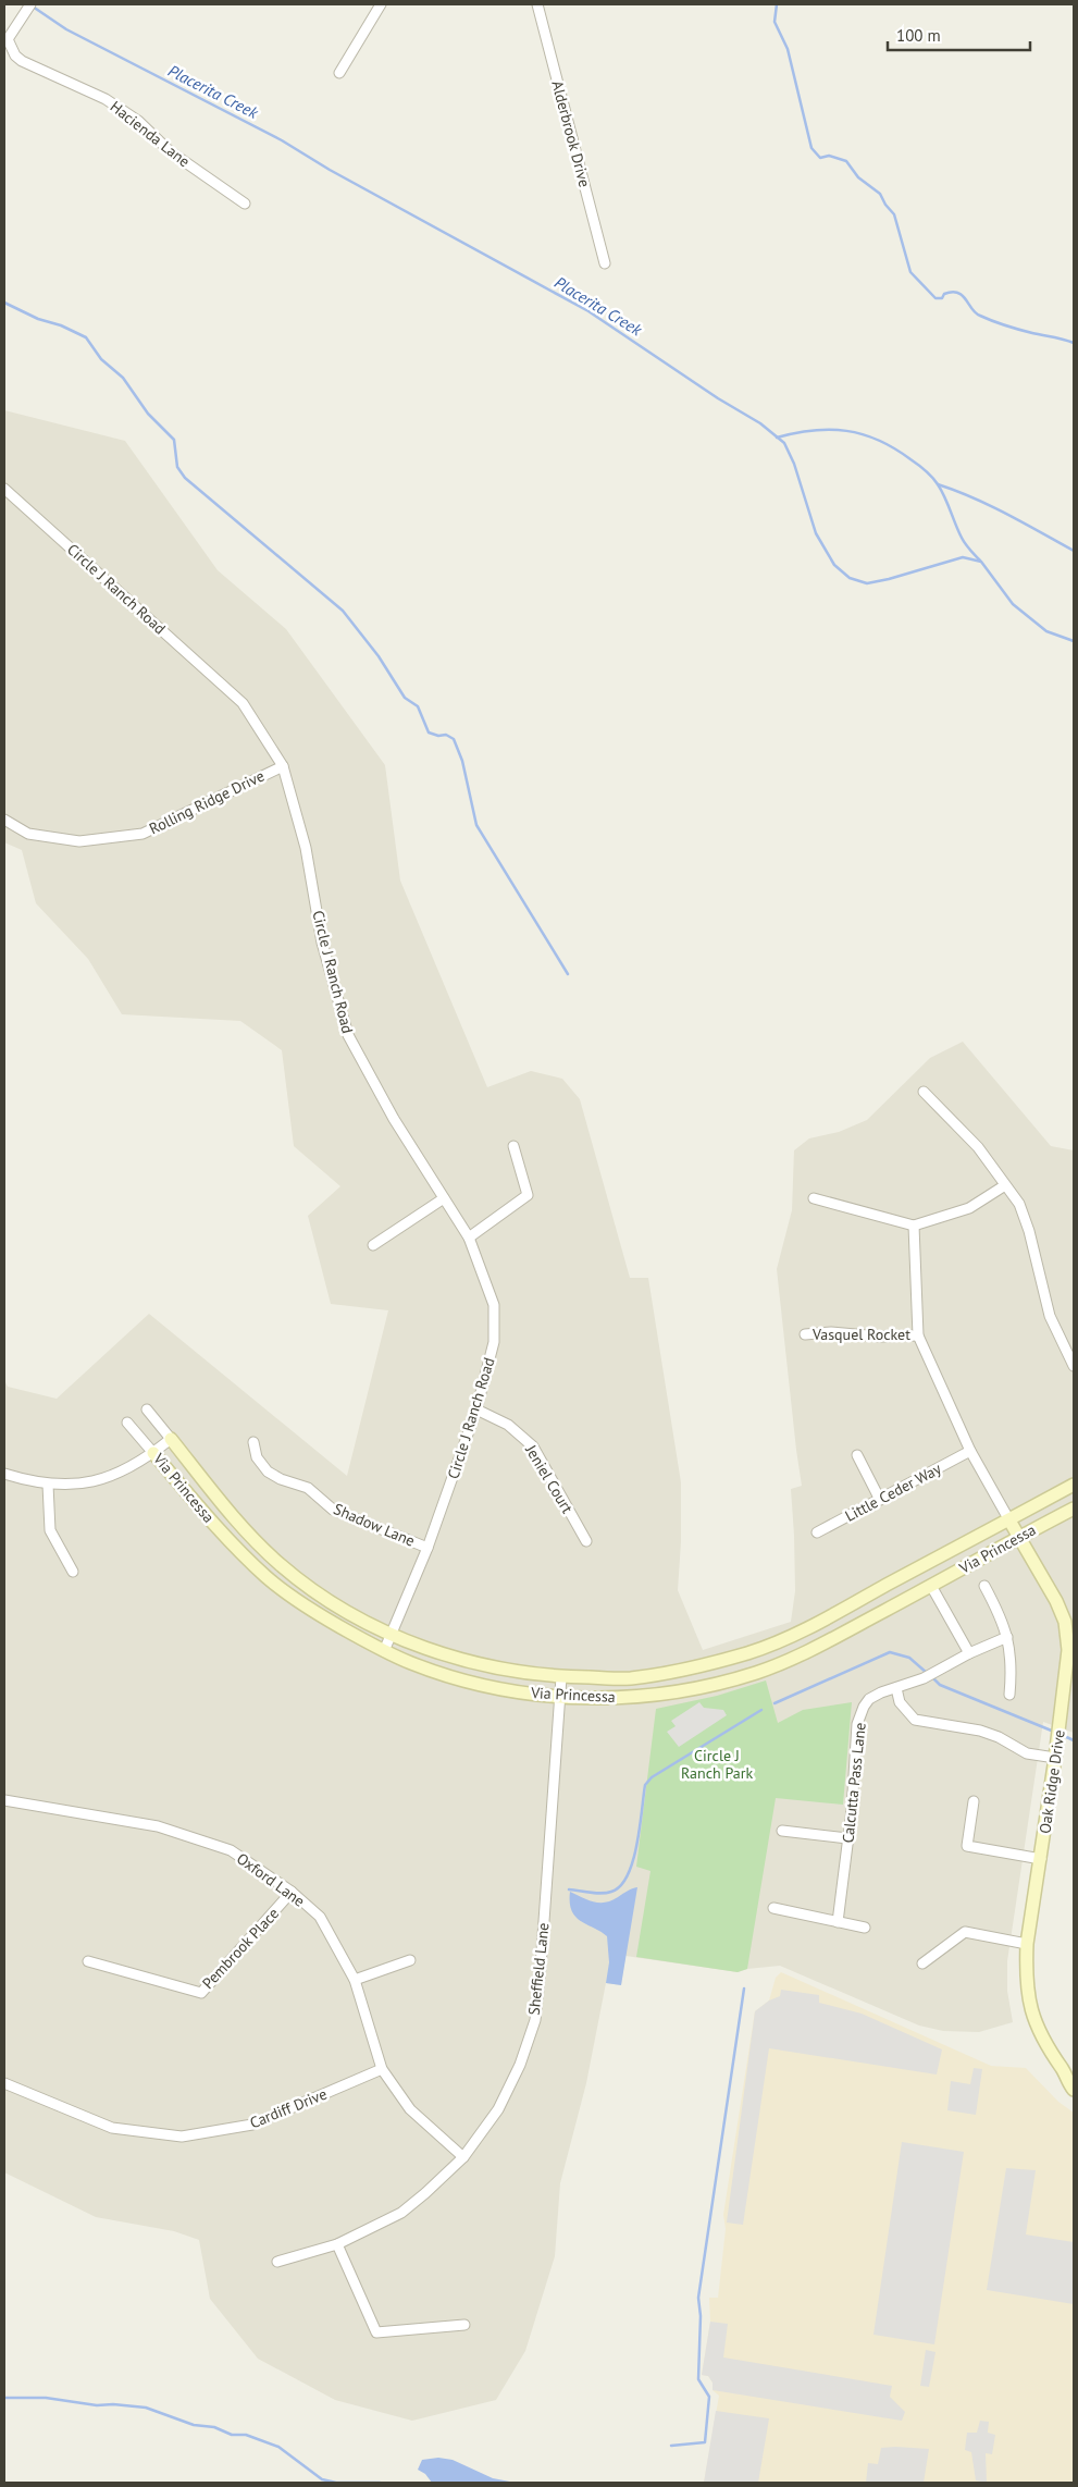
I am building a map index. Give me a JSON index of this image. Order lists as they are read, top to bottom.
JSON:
{
  "streets": {
    "street": [
      "Hacienda Lane",
      "Alderbrook Drive",
      "Circle J Ranch Road",
      "Rolling Ridge Drive",
      "Vasquel Rocket",
      "Jeniel Court",
      "Via Princessa",
      "Little Ceder Way",
      "Shadow Lane",
      "Oak Ridge Drive",
      "Calcutta Pass Lane",
      "Oxford Lane",
      "Pembrook Place",
      "Sheffield Lane",
      "Cardiff Drive"
    ]
  },
  "crossings": [
    ["Circle J Ranch Road", "Rolling Ridge Drive"],
    ["Circle J Ranch Road", "Jeniel Court"],
    ["Circle J Ranch Road", "Via Princessa"],
    ["Circle J Ranch Road", "Shadow Lane"],
    ["Vasquel Rocket", "Oak Ridge Drive"],
    ["Via Princessa", "Oak Ridge Drive"],
    ["Via Princessa", "Sheffield Lane"],
    ["Little Ceder Way", "Oak Ridge Drive"],
    ["Oxford Lane", "Pembrook Place"],
    ["Oxford Lane", "Sheffield Lane"],
    ["Oxford Lane", "Cardiff Drive"]
  ],
  "water": ["Placerita Creek"],
  "parks": ["Circle J Ranch Park"],
  "scale_bar": "100 m"
}
